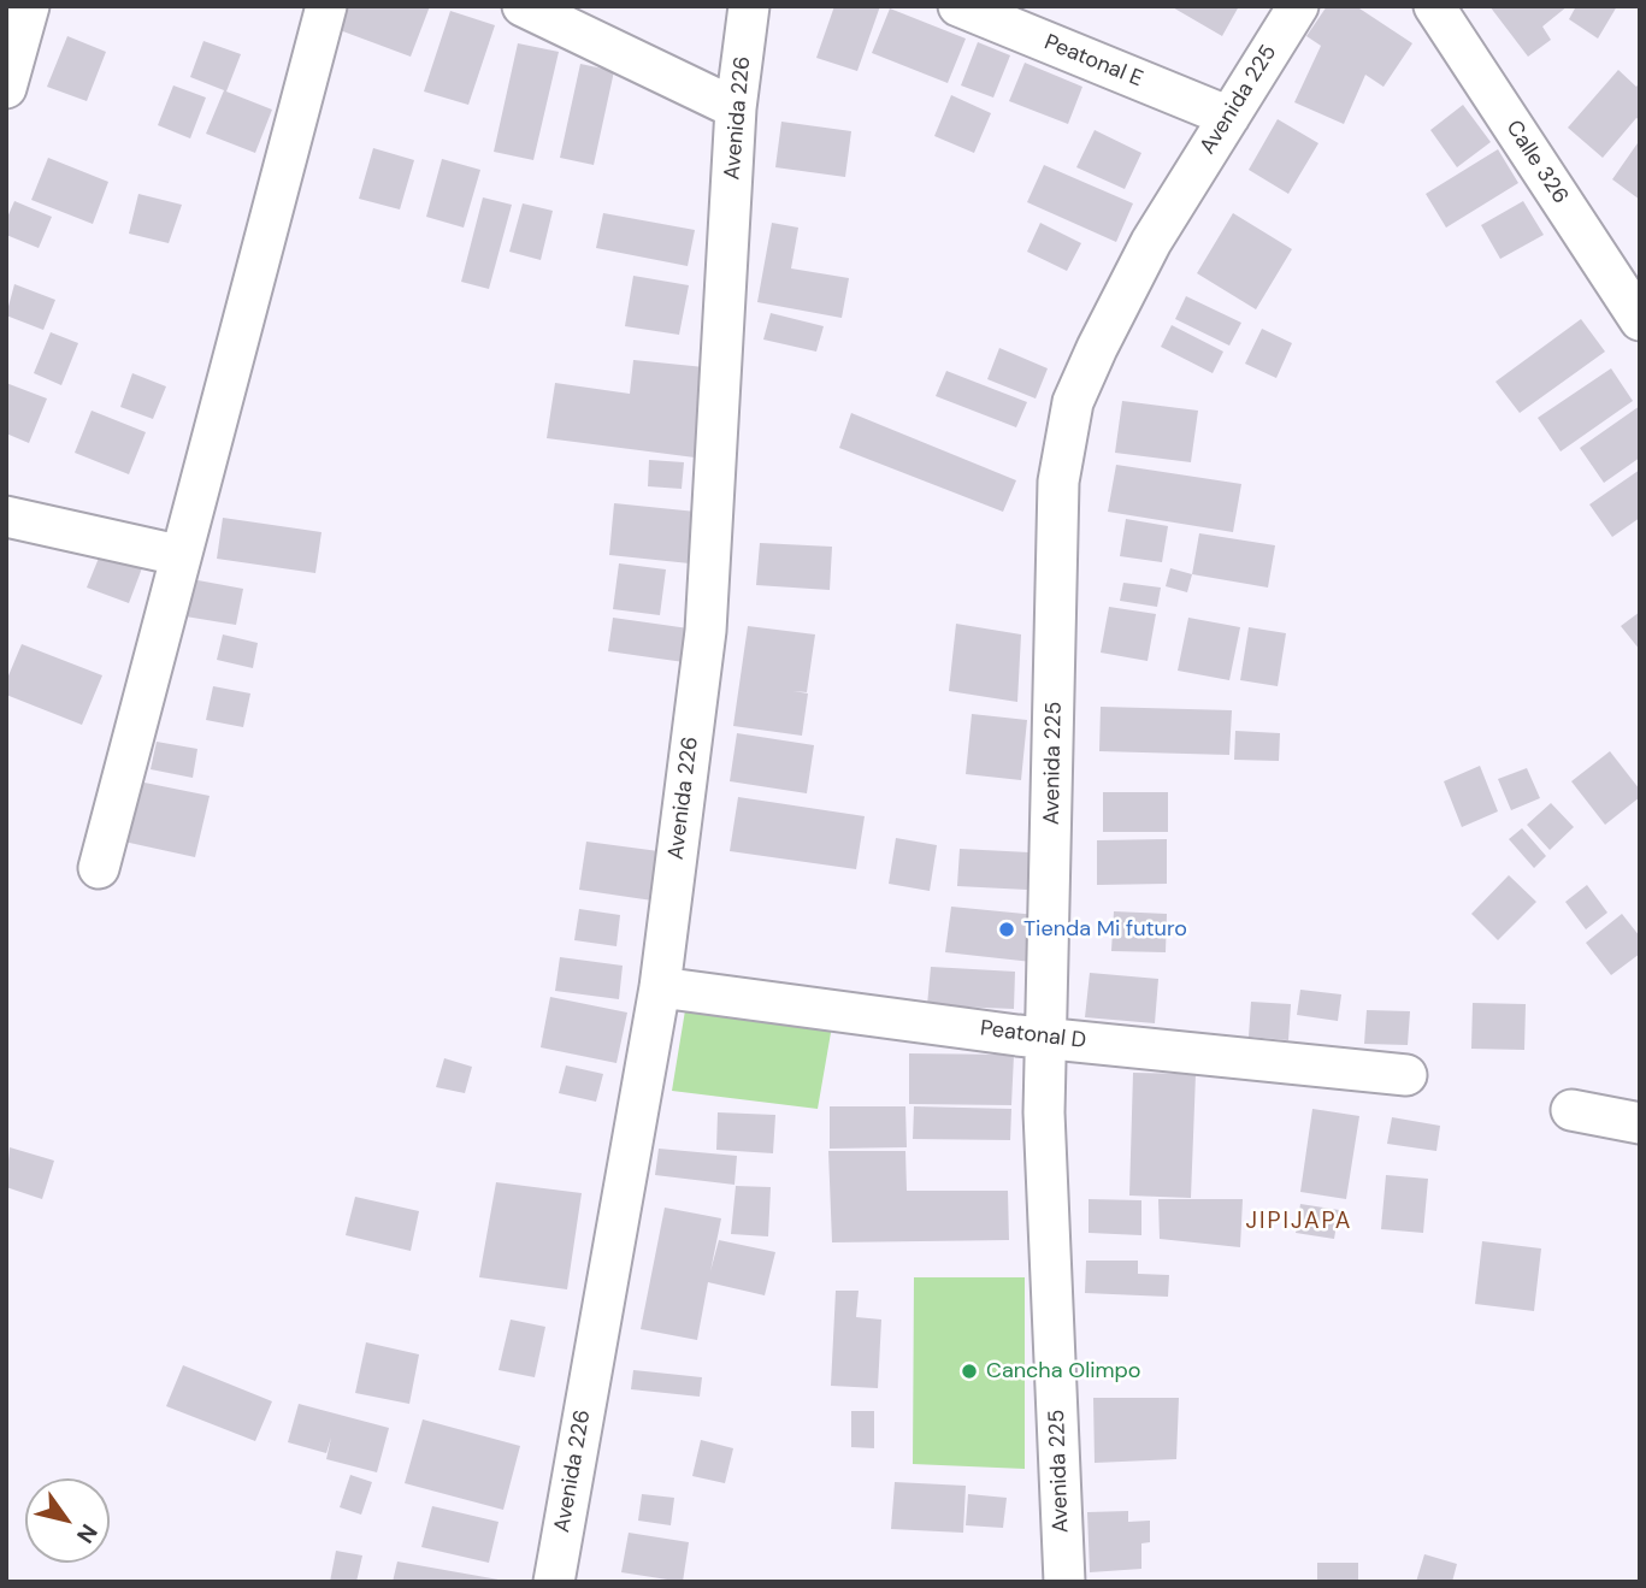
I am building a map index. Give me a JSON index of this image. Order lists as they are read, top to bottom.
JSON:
{
  "streets": {
    "street": [
      "Peatonal E",
      "Avenida 225",
      "Avenida 226",
      "Calle 326",
      "Peatonal D"
    ]
  },
  "crossings": [
    ["Peatonal E", "Avenida 225"],
    ["Avenida 225", "Peatonal D"],
    ["Avenida 226", "Peatonal D"]
  ],
  "districts": ["JIPIJAPA"],
  "places": ["Tienda Mi futuro", "Cancha Olimpo"],
  "north": "bottom right"
}
